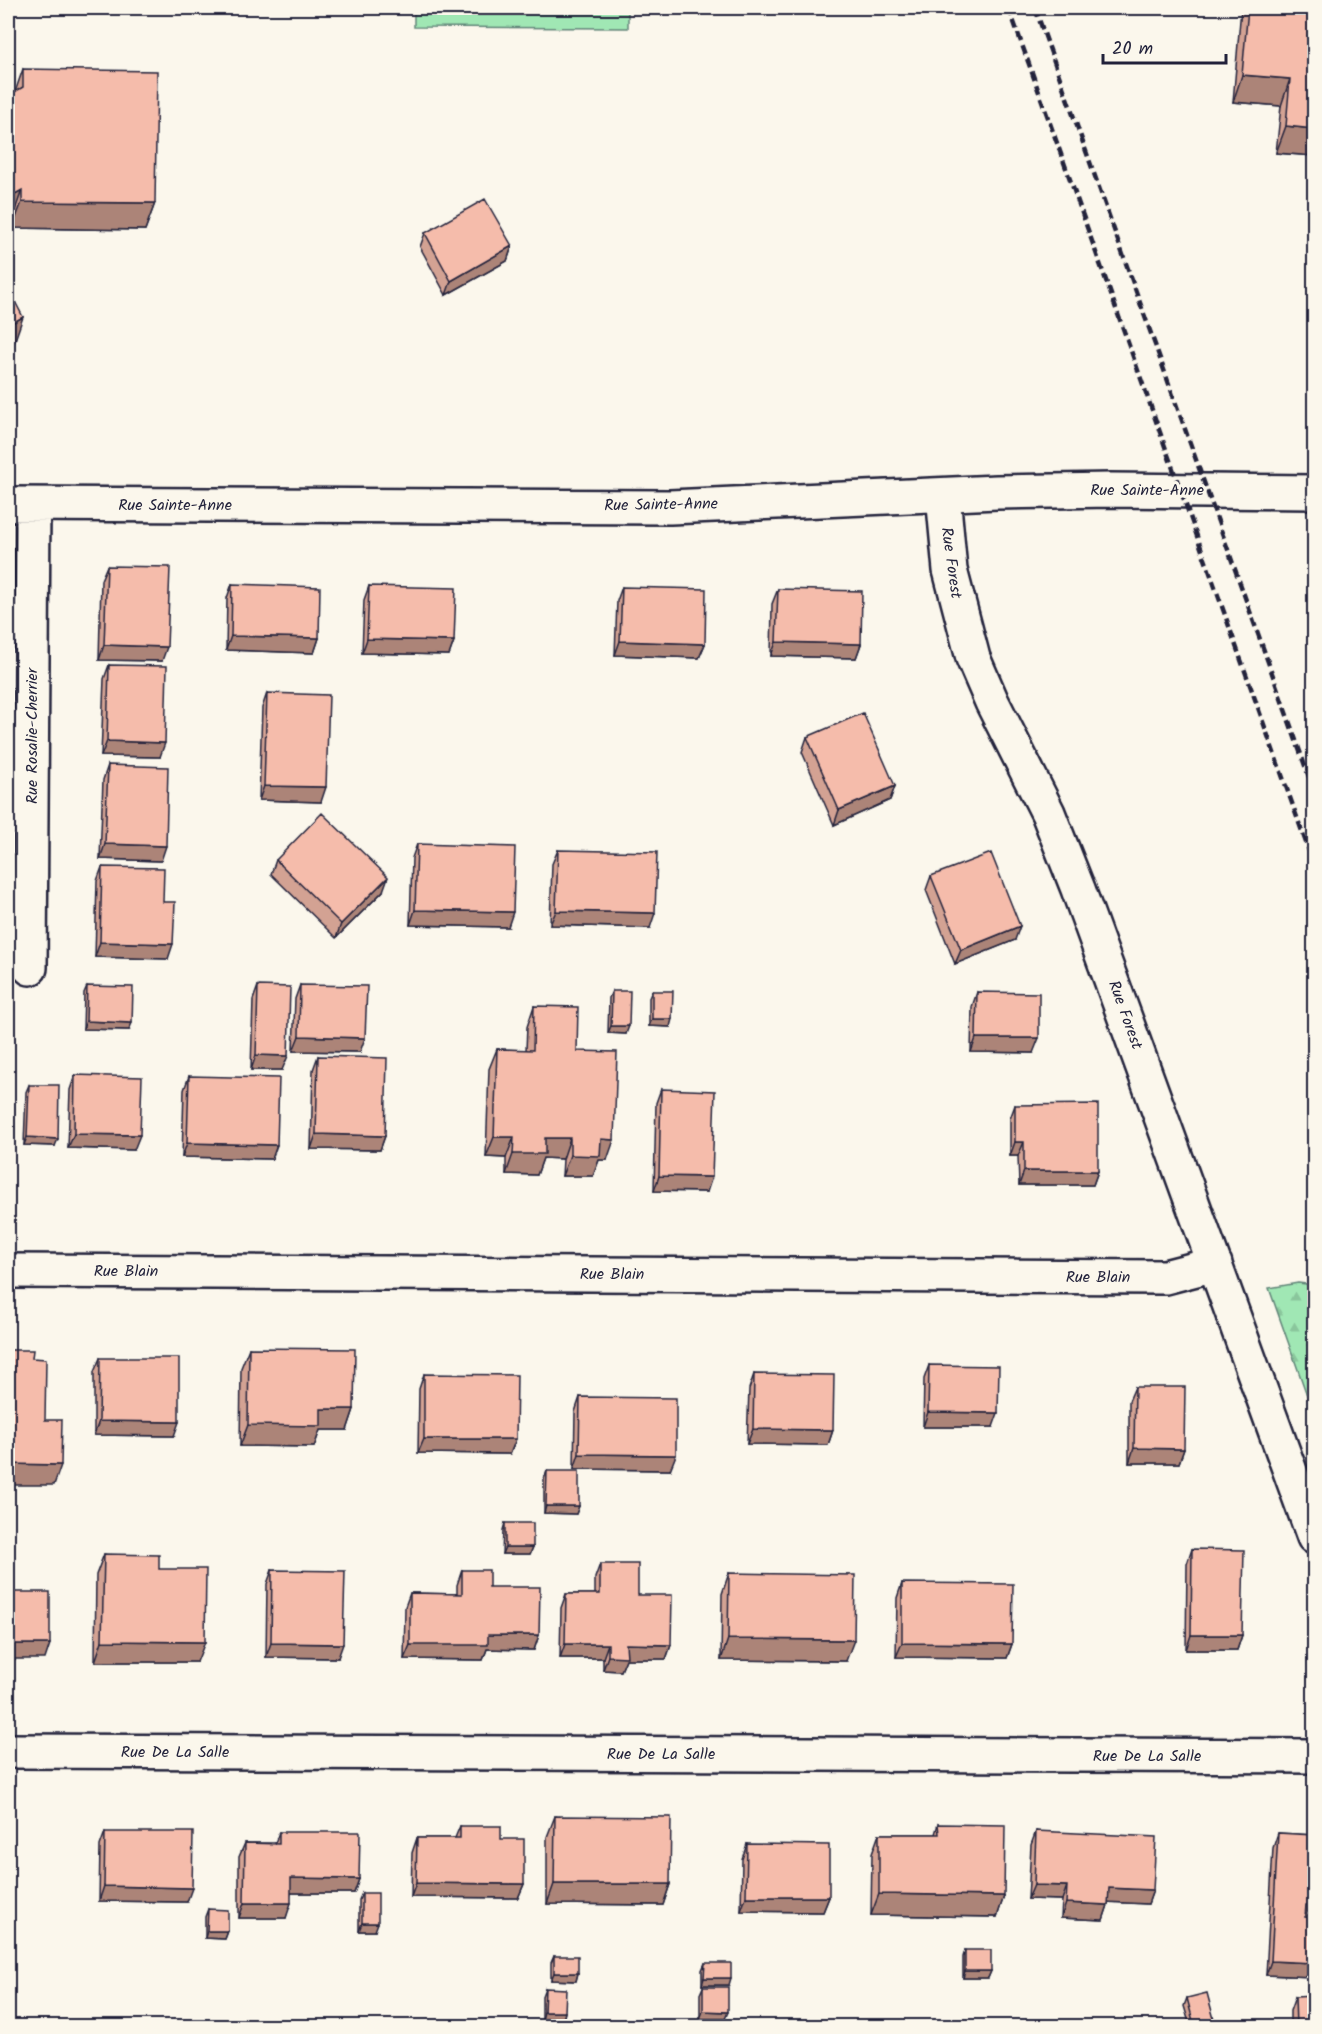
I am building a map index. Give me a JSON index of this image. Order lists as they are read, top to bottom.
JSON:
{
  "streets": {
    "street": [
      "Rue Sainte-Anne",
      "Rue Forest",
      "Rue Rosalie-Cherrier",
      "Rue Blain",
      "Rue De La Salle"
    ]
  },
  "crossings": [
    ["Rue Sainte-Anne", "Rue Forest"],
    ["Rue Sainte-Anne", "Rue Rosalie-Cherrier"],
    ["Rue Forest", "Rue Blain"]
  ],
  "scale_bar": "20 m"
}
